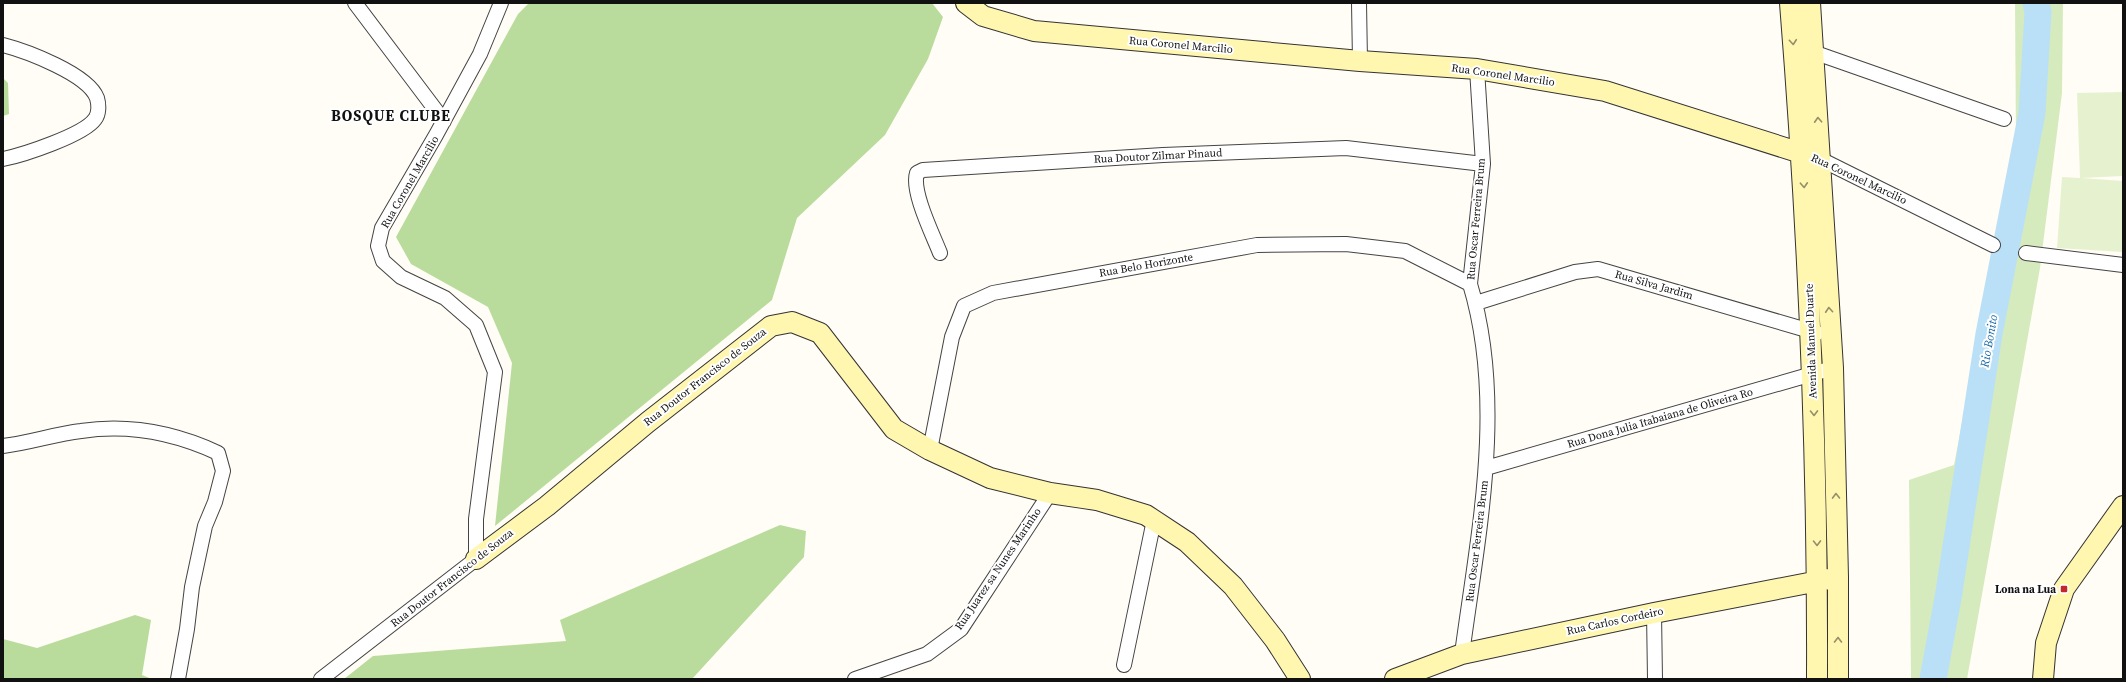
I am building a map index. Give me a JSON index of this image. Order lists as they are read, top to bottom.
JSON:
{
  "streets": {
    "street": [
      "Rua Coronel Marcilio",
      "Rua Doutor Zilmar Pinaud",
      "Rua Oscar Ferreira Brum",
      "Rua Belo Horizonte",
      "Rua Silva Jardim",
      "Avenida Manuel Duarte",
      "Rua Doutor Francisco de Souza",
      "Rua Dona Julia Itabaiana de Oliveira Ro",
      "Rua Juarez sa Nunes Marinho",
      "Rua Carlos Cordeiro"
    ]
  },
  "crossings": [
    ["Rua Coronel Marcilio", "Rua Oscar Ferreira Brum"],
    ["Rua Coronel Marcilio", "Avenida Manuel Duarte"],
    ["Rua Coronel Marcilio", "Rua Doutor Francisco de Souza"],
    ["Rua Doutor Zilmar Pinaud", "Rua Oscar Ferreira Brum"],
    ["Rua Oscar Ferreira Brum", "Rua Belo Horizonte"],
    ["Rua Oscar Ferreira Brum", "Rua Silva Jardim"],
    ["Rua Oscar Ferreira Brum", "Rua Dona Julia Itabaiana de Oliveira Ro"],
    ["Rua Oscar Ferreira Brum", "Rua Carlos Cordeiro"],
    ["Rua Belo Horizonte", "Rua Doutor Francisco de Souza"],
    ["Rua Silva Jardim", "Avenida Manuel Duarte"],
    ["Avenida Manuel Duarte", "Rua Dona Julia Itabaiana de Oliveira Ro"],
    ["Avenida Manuel Duarte", "Rua Carlos Cordeiro"],
    ["Rua Doutor Francisco de Souza", "Rua Juarez sa Nunes Marinho"]
  ],
  "districts": ["BOSQUE CLUBE"],
  "water": ["Rio Bonito"],
  "places": {
    "transit": ["Lona na Lua"]
  }
}
